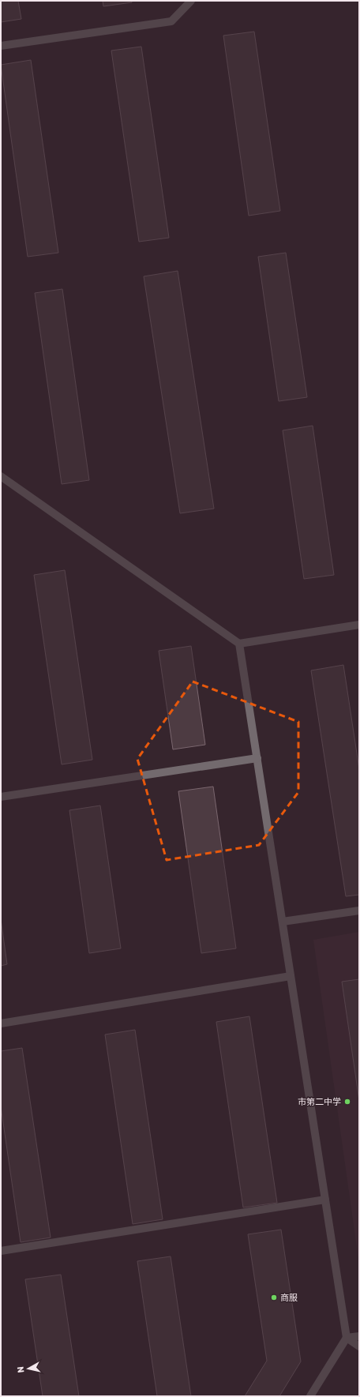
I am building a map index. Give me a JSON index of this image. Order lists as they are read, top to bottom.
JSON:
{
  "places": ["市第二中学", "商服"],
  "north": "left"
}
